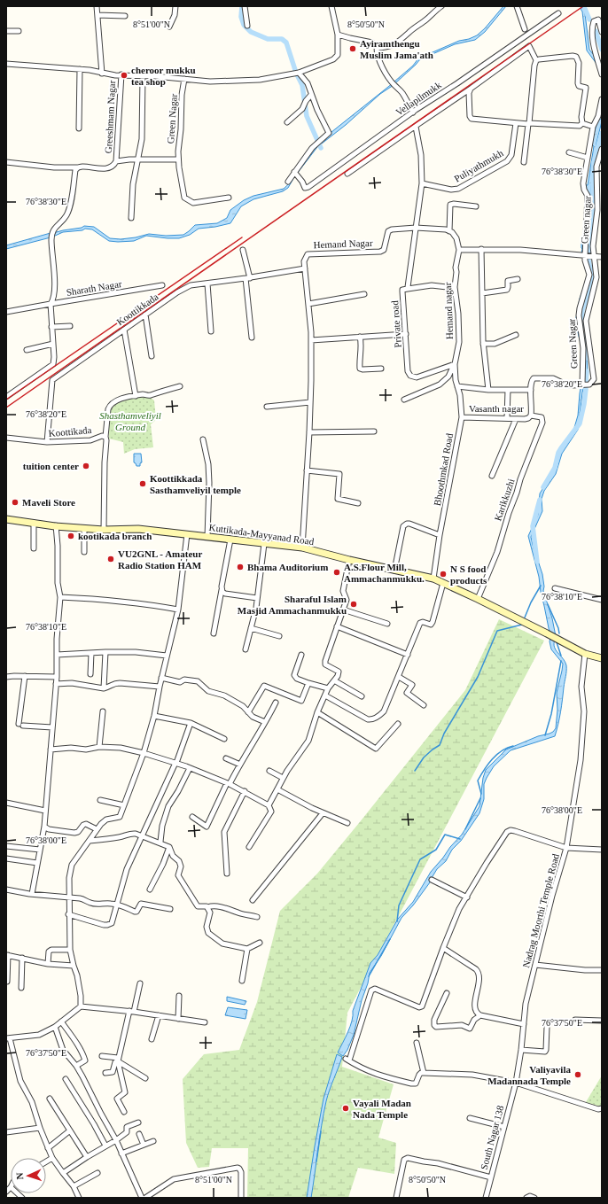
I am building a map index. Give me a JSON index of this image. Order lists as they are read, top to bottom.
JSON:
{
  "streets": {
    "main road": ["Kuttikada-Mayyanad Road"],
    "street": [
      "Vellapilmukk",
      "Greeshmam Nagar",
      "Green Nagar",
      "Puliyathmukh",
      "Green nagar",
      "Hemand Nagar",
      "Sharath Nagar",
      "Koottikkada",
      "Hemand nagar",
      "Private road",
      "Vasanth nagar",
      "Koottikada",
      "Bhoothmkad Road",
      "Karikkuzhi",
      "Nadrag Moorthi Temple Road",
      "South Nagar 138"
    ]
  },
  "crossings": [
    ["Green Nagar", "Green nagar"],
    ["Puliyathmukh", "Private road"],
    ["Hemand Nagar", "Koottikkada"],
    ["Hemand Nagar", "Private road"],
    ["Hemand Nagar", "Kuttikada-Mayyanad Road"],
    ["Koottikkada", "Koottikada"],
    ["Hemand nagar", "Private road"],
    ["Hemand nagar", "Bhoothmkad Road"],
    ["Private road", "Bhoothmkad Road"],
    ["Vasanth nagar", "Bhoothmkad Road"],
    ["Vasanth nagar", "Karikkuzhi"],
    ["Koottikada", "Kuttikada-Mayyanad Road"],
    ["Bhoothmkad Road", "Kuttikada-Mayyanad Road"],
    ["Karikkuzhi", "Kuttikada-Mayyanad Road"],
    ["Kuttikada-Mayyanad Road", "Nadrag Moorthi Temple Road"],
    ["Nadrag Moorthi Temple Road", "South Nagar 138"]
  ],
  "parks": ["Shasthamveliyil Ground"],
  "places": [
    "Ayiramthengu Muslim Jama'ath",
    "cheroor mukku tea shop",
    "tuition center",
    "Koottikkada Sasthamveliyil temple",
    "Maveli Store",
    "kootikada branch",
    "VU2GNL - Amateur Radio Station HAM",
    "Bhama Auditorium",
    "A.S.Flour Mill, Ammachanmukku.",
    "N S food products",
    "Sharaful Islam Masjid Ammachanmukku",
    "Valiyavila Madannada Temple",
    "Vayali Madan Nada Temple"
  ],
  "north": "left",
  "coordinates": [
    "8°51'00\"N",
    "8°50'50\"N",
    "76°38'30\"E",
    "76°38'20\"E",
    "76°38'10\"E",
    "76°38'00\"E",
    "76°37'50\"E"
  ]
}
